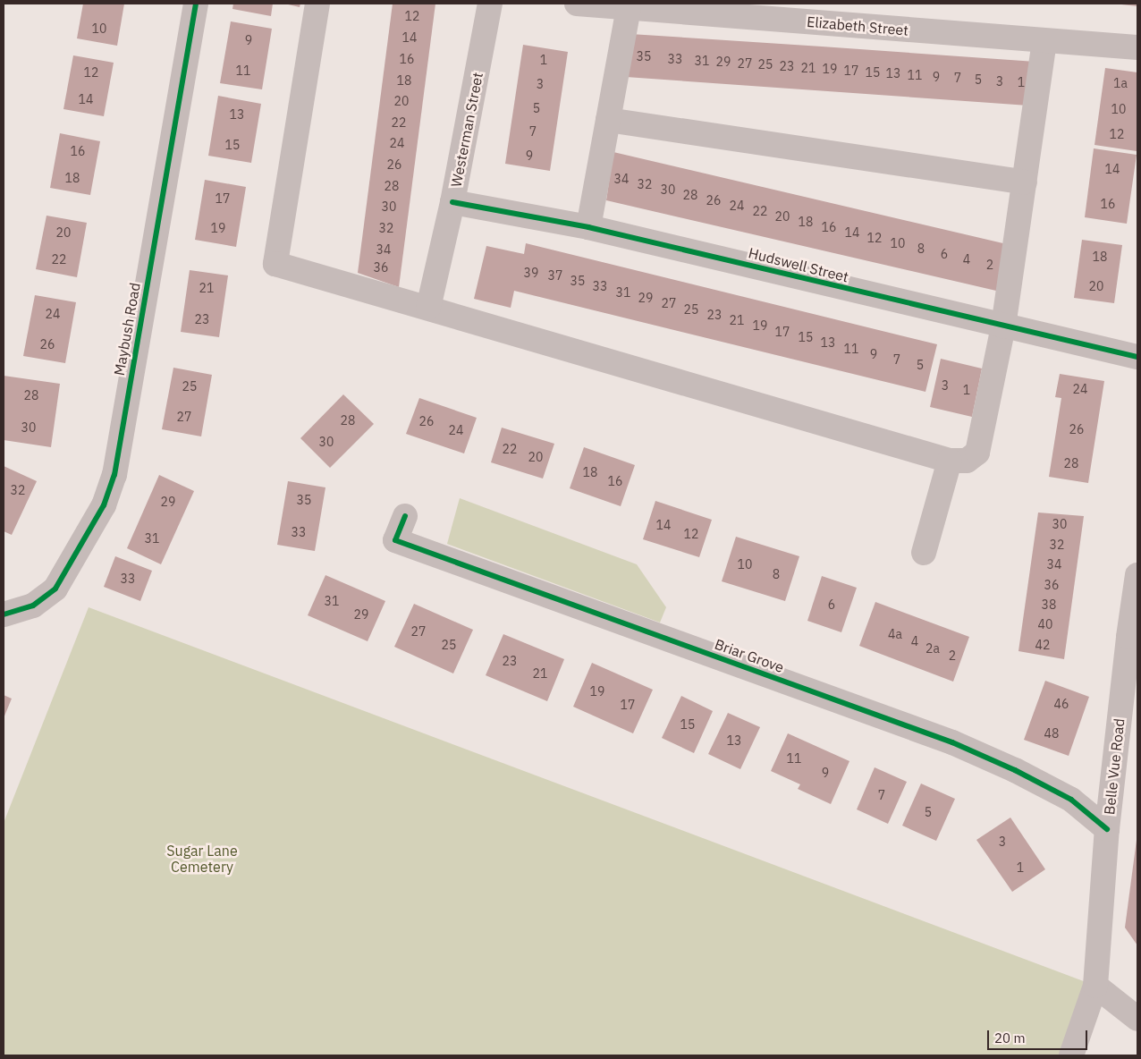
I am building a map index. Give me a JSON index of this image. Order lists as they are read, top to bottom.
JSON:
{
  "streets": {
    "street": [
      "Elizabeth Street",
      "Westerman Street",
      "Hudswell Street",
      "Maybush Road",
      "Briar Grove",
      "Belle Vue Road"
    ]
  },
  "crossings": [
    ["Westerman Street", "Hudswell Street"],
    ["Briar Grove", "Belle Vue Road"]
  ],
  "parks": ["Sugar Lane Cemetery"],
  "house_numbers": [
    "12",
    "10",
    "14",
    "9",
    "35",
    "16",
    "33",
    "1",
    "31",
    "29",
    "27",
    "25",
    "23",
    "21",
    "19",
    "11",
    "17",
    "12",
    "15",
    "13",
    "11",
    "9",
    "7",
    "5",
    "18",
    "3",
    "1",
    "1a",
    "3",
    "14",
    "20",
    "5",
    "10",
    "13",
    "22",
    "7",
    "12",
    "24",
    "15",
    "16",
    "9",
    "26",
    "14",
    "18",
    "34",
    "32",
    "28",
    "30",
    "28",
    "17",
    "26",
    "16",
    "24",
    "30",
    "22",
    "20",
    "18",
    "16",
    "19",
    "32",
    "20",
    "14",
    "12",
    "10",
    "8",
    "34",
    "6",
    "18",
    "22",
    "4",
    "2",
    "36",
    "39",
    "37",
    "35",
    "33",
    "20",
    "21",
    "31",
    "29",
    "27",
    "25",
    "24",
    "23",
    "23",
    "21",
    "19",
    "17",
    "15",
    "13",
    "26",
    "11",
    "9",
    "7",
    "5",
    "3",
    "25",
    "24",
    "1",
    "28",
    "27",
    "28",
    "26",
    "30",
    "26",
    "24",
    "30",
    "22",
    "20",
    "28",
    "18",
    "16",
    "32",
    "35",
    "29",
    "30",
    "14",
    "33",
    "12",
    "31",
    "32",
    "10",
    "34",
    "8",
    "33",
    "36",
    "31",
    "6",
    "38",
    "29",
    "40",
    "27",
    "4a",
    "4",
    "25",
    "42",
    "2a",
    "2",
    "23",
    "21",
    "19",
    "46",
    "17",
    "15",
    "48",
    "13",
    "11",
    "9",
    "7",
    "5",
    "3",
    "1"
  ],
  "scale_bar": "20 m"
}
